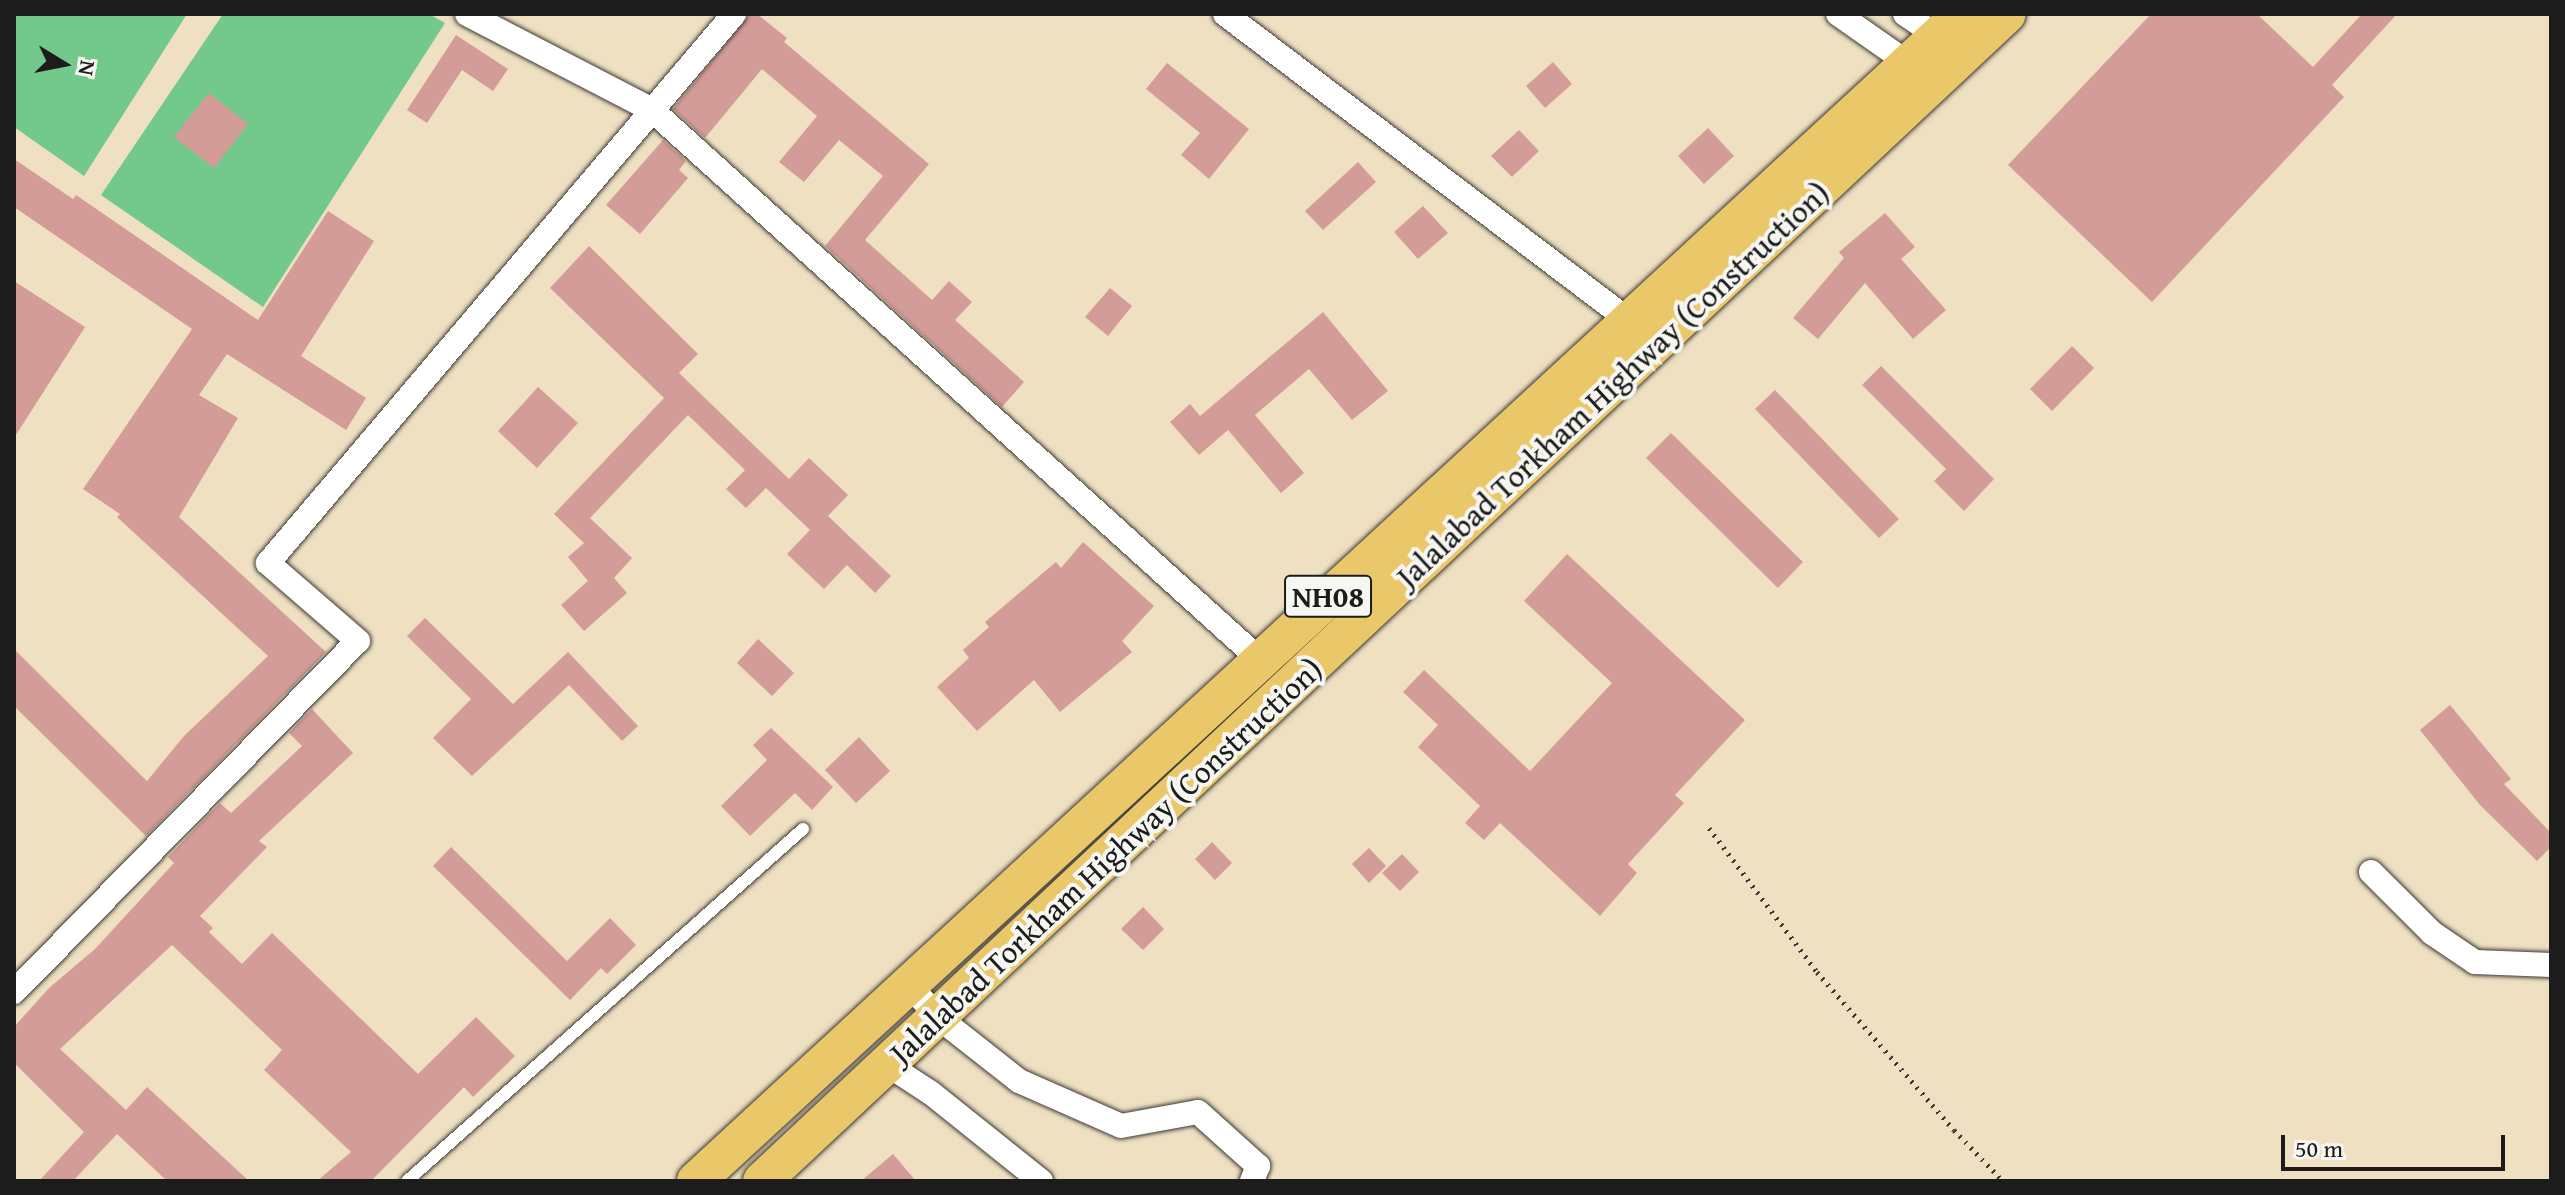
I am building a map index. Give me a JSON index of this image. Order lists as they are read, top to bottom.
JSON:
{
  "streets": {
    "highway": ["Jalalabad Torkham Highway (Construction)", "NH08"]
  },
  "crossings": [
    ["Jalalabad Torkham Highway (Construction)", "NH08"]
  ],
  "scale_bar": "50 m",
  "north": "right"
}
